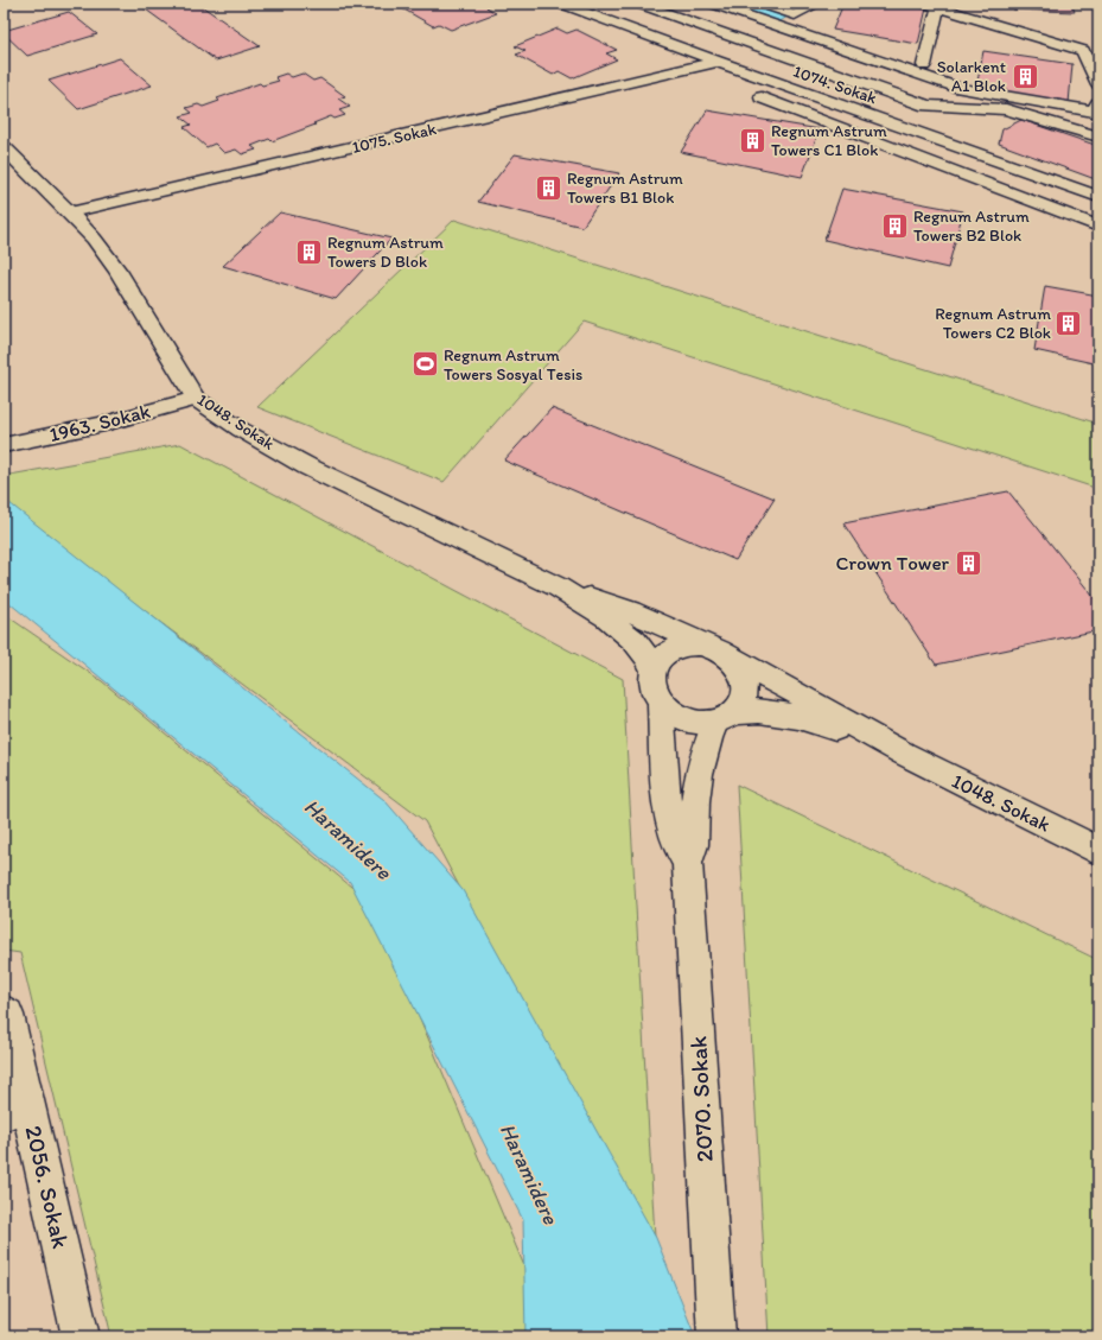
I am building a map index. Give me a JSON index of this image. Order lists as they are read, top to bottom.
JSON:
{
  "streets": {
    "street": [
      "1074. Sokak",
      "1075. Sokak",
      "1048. Sokak",
      "1963. Sokak",
      "2070. Sokak",
      "2056. Sokak"
    ]
  },
  "crossings": [
    ["1074. Sokak", "1075. Sokak"],
    ["1075. Sokak", "1048. Sokak"],
    ["1048. Sokak", "1963. Sokak"]
  ],
  "water": ["Haramidere"],
  "places": {
    "building": [
      "Solarkent A1 Blok",
      "Regnum Astrum Towers C1 Blok",
      "Regnum Astrum Towers B1 Blok",
      "Regnum Astrum Towers B2 Blok",
      "Regnum Astrum Towers D Blok",
      "Regnum Astrum Towers C2 Blok",
      "Crown Tower"
    ],
    "sports": ["Regnum Astrum Towers Sosyal Tesis"]
  }
}
